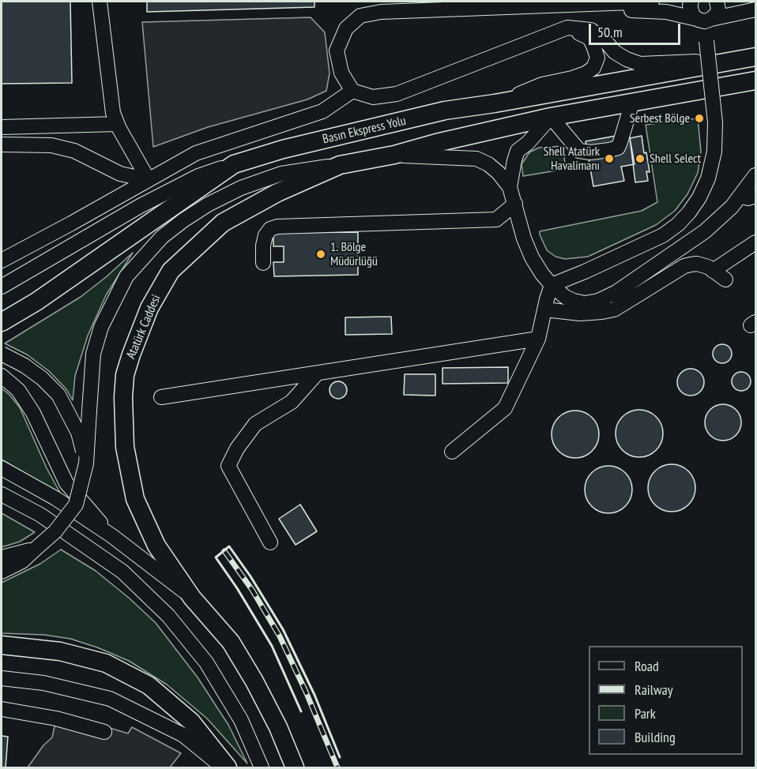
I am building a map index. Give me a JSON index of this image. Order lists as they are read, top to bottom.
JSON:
{
  "streets": {
    "main road": ["Basın Ekspress Yolu", "Atatürk Caddesi"]
  },
  "places": [
    "Serbest Bölge",
    "Shell Atatürk Havalimanı",
    "Shell Select",
    "1. Bölge Müdürlüğü"
  ],
  "legend": [
    "Road",
    "Railway",
    "Park",
    "Building"
  ],
  "scale_bar": "50 m"
}
